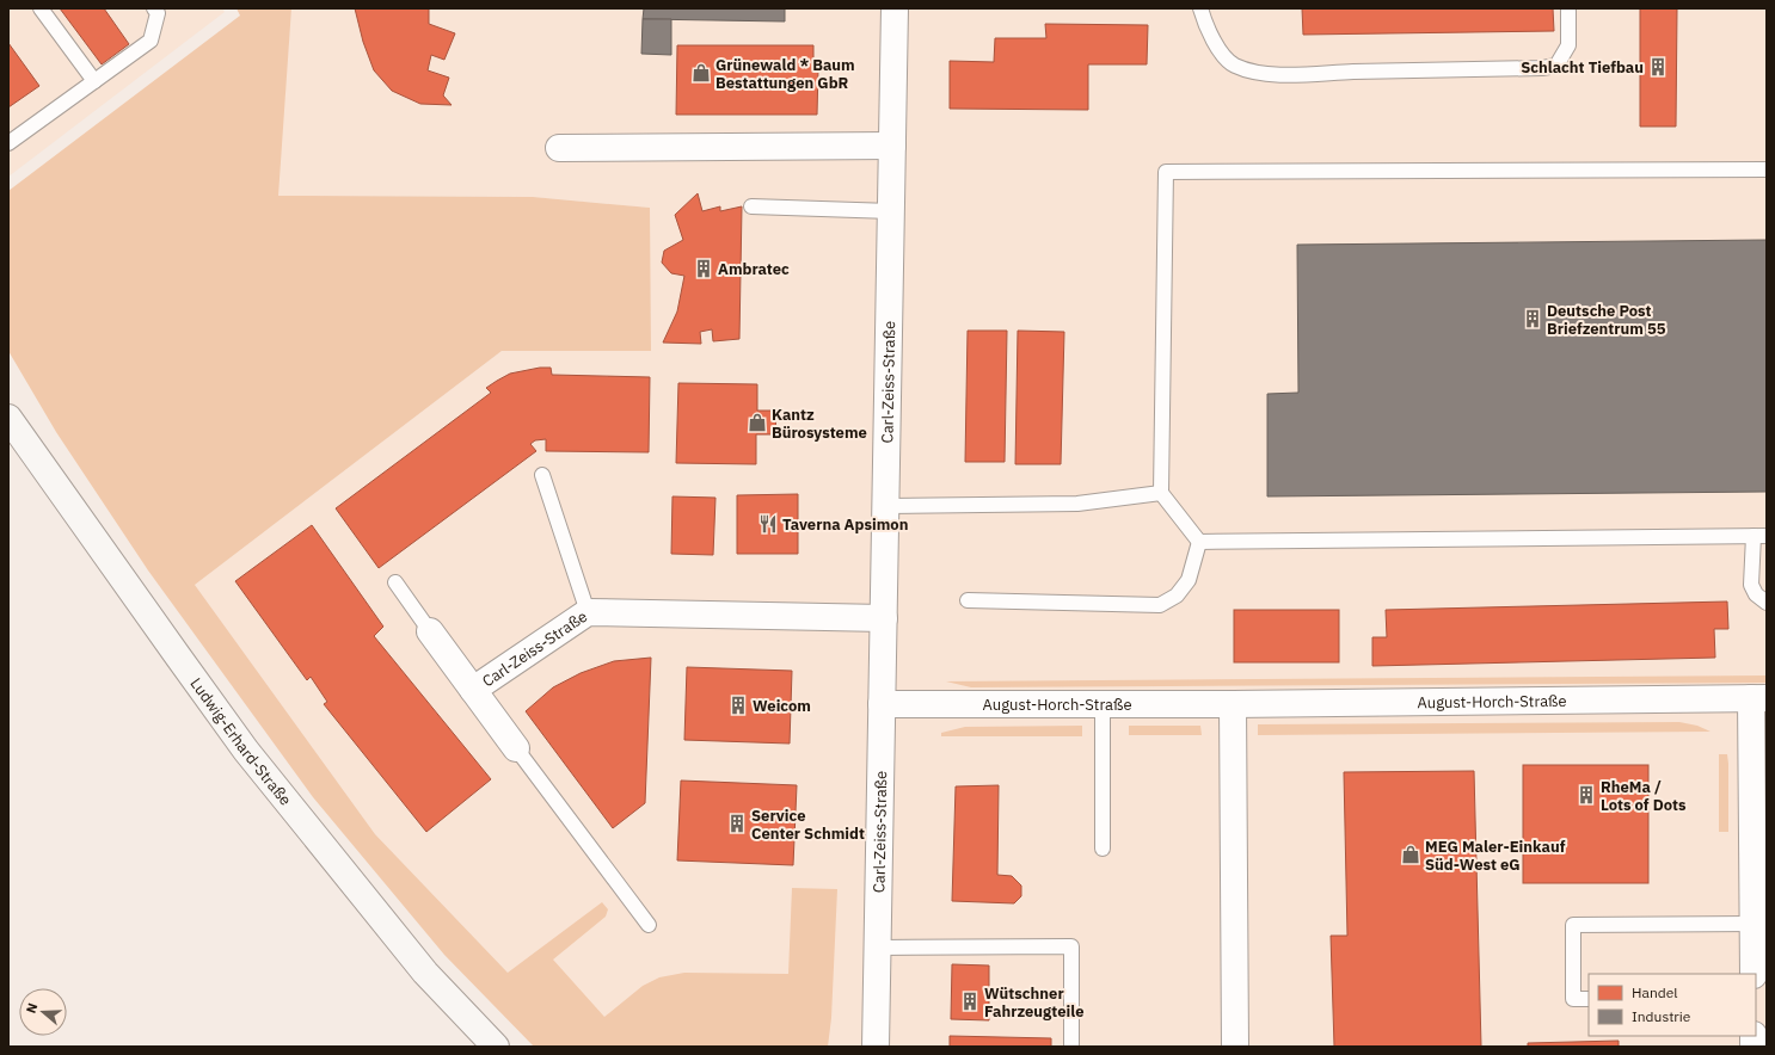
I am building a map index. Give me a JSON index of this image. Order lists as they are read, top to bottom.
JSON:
{
  "streets": {
    "main road": ["Ludwig-Erhard-Straße"],
    "street": ["Carl-Zeiss-Straße", "August-Horch-Straße"]
  },
  "crossings": [
    ["Carl-Zeiss-Straße", "August-Horch-Straße"]
  ],
  "places": {
    "building": [
      "Schlacht Tiefbau",
      "Ambratec",
      "Deutsche Post Briefzentrum 55",
      "Weicom",
      "RheMa / Lots of Dots",
      "Service Center Schmidt",
      "Wütschner Fahrzeugteile"
    ],
    "shop": ["Grünewald * Baum Bestattungen GbR", "Kantz Bürosysteme", "MEG Maler-Einkauf Süd-West eG"],
    "restaurant": ["Taverna Apsimon"]
  },
  "legend": ["Handel", "Industrie"],
  "north": "left"
}
